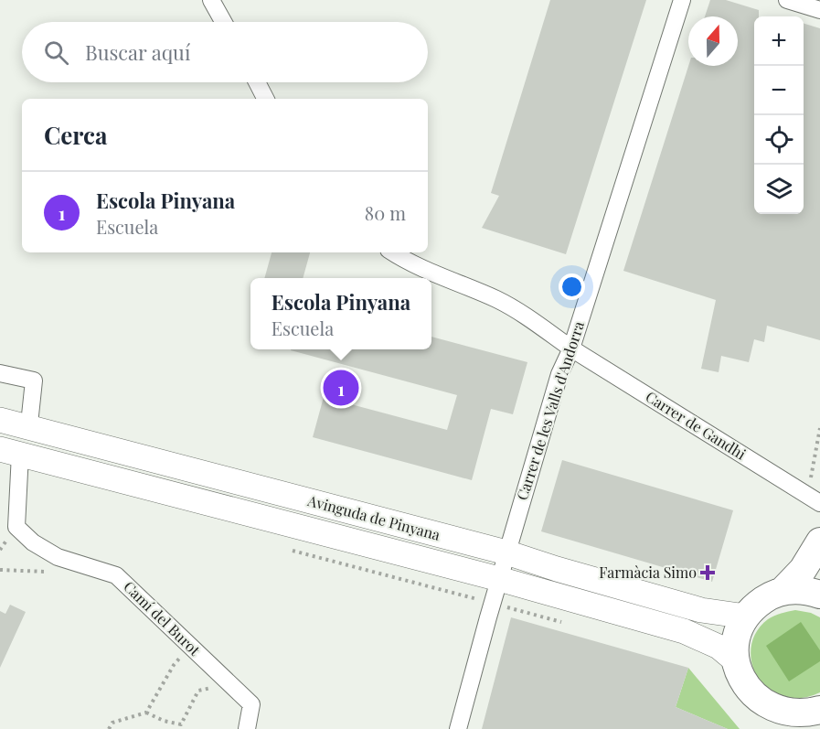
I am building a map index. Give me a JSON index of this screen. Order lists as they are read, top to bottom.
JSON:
{
  "streets": {
    "street": [
      "Carrer de les Valls d'Andorra",
      "Carrer de Gandhi",
      "Avinguda de Pinyana",
      "Camí del Burot"
    ]
  },
  "crossings": [
    ["Carrer de les Valls d'Andorra", "Carrer de Gandhi"],
    ["Carrer de les Valls d'Andorra", "Avinguda de Pinyana"],
    ["Avinguda de Pinyana", "Camí del Burot"]
  ],
  "places": {
    "health": ["Farmàcia Simo"]
  },
  "north": "top",
  "page": {
    "map_buttons": ["+", "−"],
    "search": "Buscar aquí",
    "heading": "Cerca",
    "list": [
      {
        "mark": "1",
        "name": "Escola Pinyana",
        "note": "Escuela",
        "value": "80 m"
      }
    ],
    "popup": ["Escola Pinyana", "Escuela"],
    "pins": "1"
  }
}
